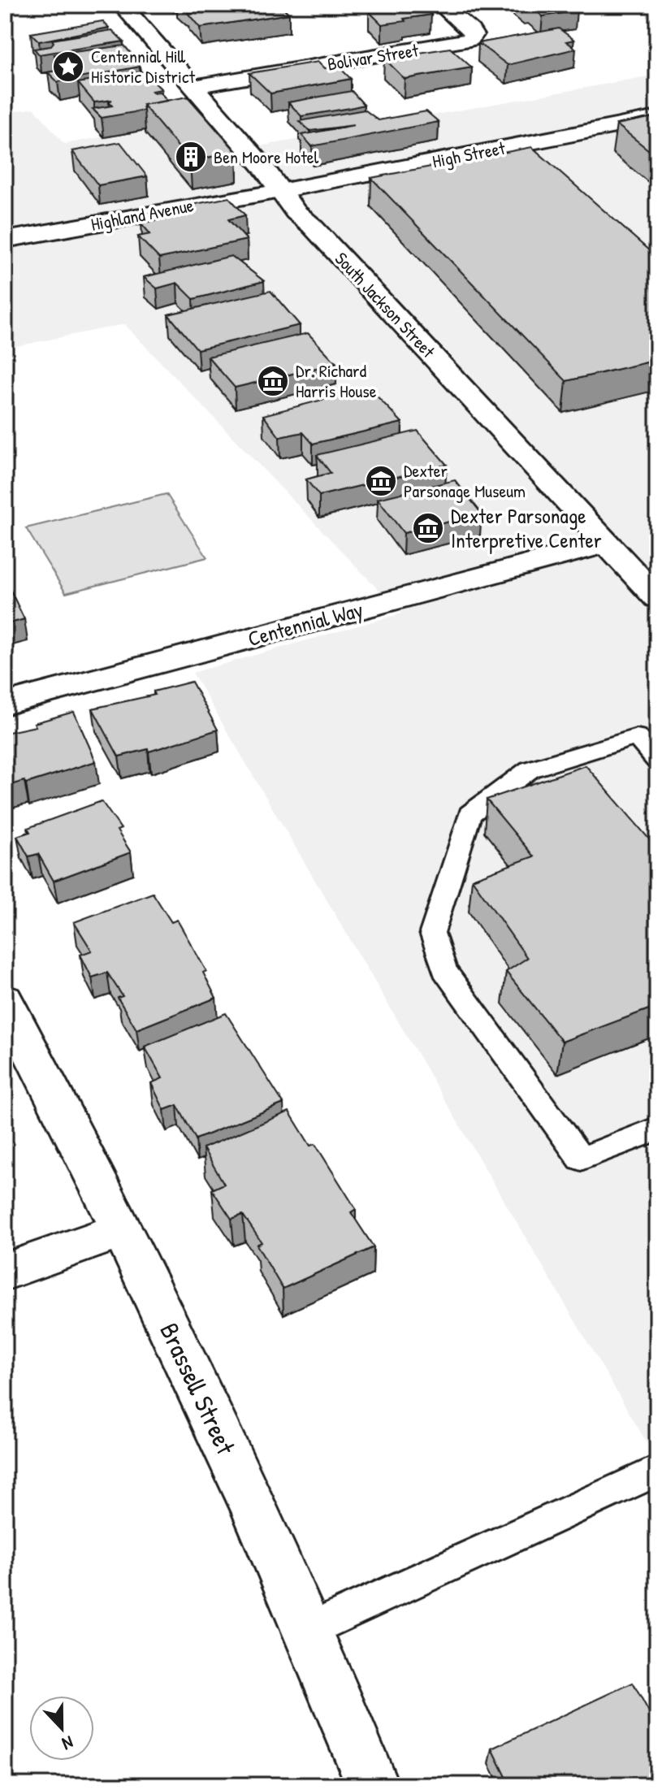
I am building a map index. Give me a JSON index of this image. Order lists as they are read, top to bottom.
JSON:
{
  "streets": {
    "street": [
      "Bolivar Street",
      "High Street",
      "Highland Avenue",
      "South Jackson Street",
      "Centennial Way",
      "Brassell Street"
    ]
  },
  "crossings": [
    ["Bolivar Street", "South Jackson Street"],
    ["High Street", "Highland Avenue"],
    ["High Street", "South Jackson Street"],
    ["Highland Avenue", "South Jackson Street"],
    ["South Jackson Street", "Centennial Way"]
  ],
  "places": {
    "place": ["Centennial Hill Historic District"],
    "building": ["Ben Moore Hotel"],
    "museum": ["Dr. Richard Harris House", "Dexter Parsonage Museum", "Dexter Parsonage Interpretive Center"]
  },
  "north": "bottom"
}
